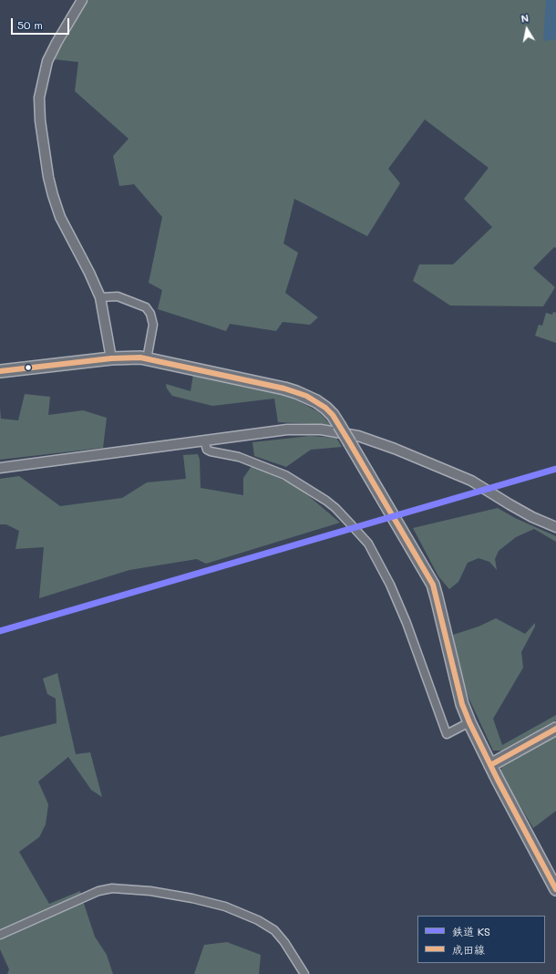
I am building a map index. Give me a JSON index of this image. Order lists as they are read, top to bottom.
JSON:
{
  "lines": ["transit line 成田線", "rail line KS"],
  "legend": ["鉄道 KS", "成田線"],
  "scale_bar": "50 m",
  "north": "top"
}
